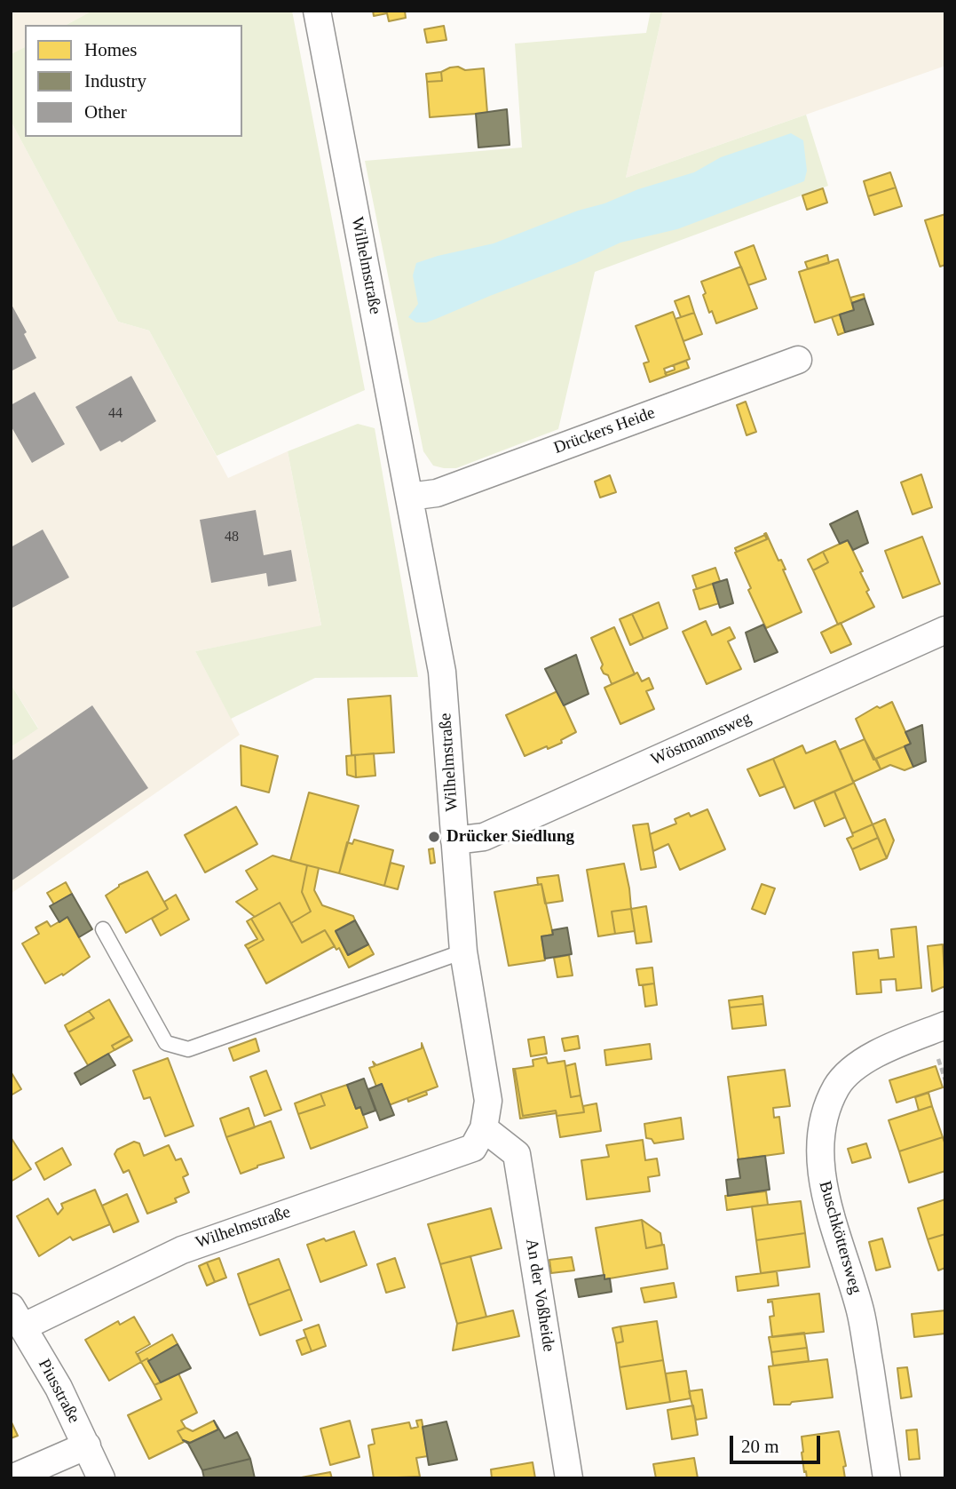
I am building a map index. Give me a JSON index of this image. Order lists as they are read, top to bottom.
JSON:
{
  "streets": {
    "street": [
      "Wilhelmstraße",
      "Drückers Heide",
      "Wöstmannsweg",
      "Buschköttersweg",
      "An der Voßheide",
      "Piusstraße"
    ]
  },
  "crossings": [
    ["Wilhelmstraße", "Drückers Heide"],
    ["Wilhelmstraße", "Wöstmannsweg"],
    ["Wilhelmstraße", "An der Voßheide"],
    ["Wilhelmstraße", "Piusstraße"]
  ],
  "places": ["Drücker Siedlung"],
  "house_numbers": ["44", "48"],
  "legend": ["Homes", "Industry", "Other"],
  "scale_bar": "20 m"
}
